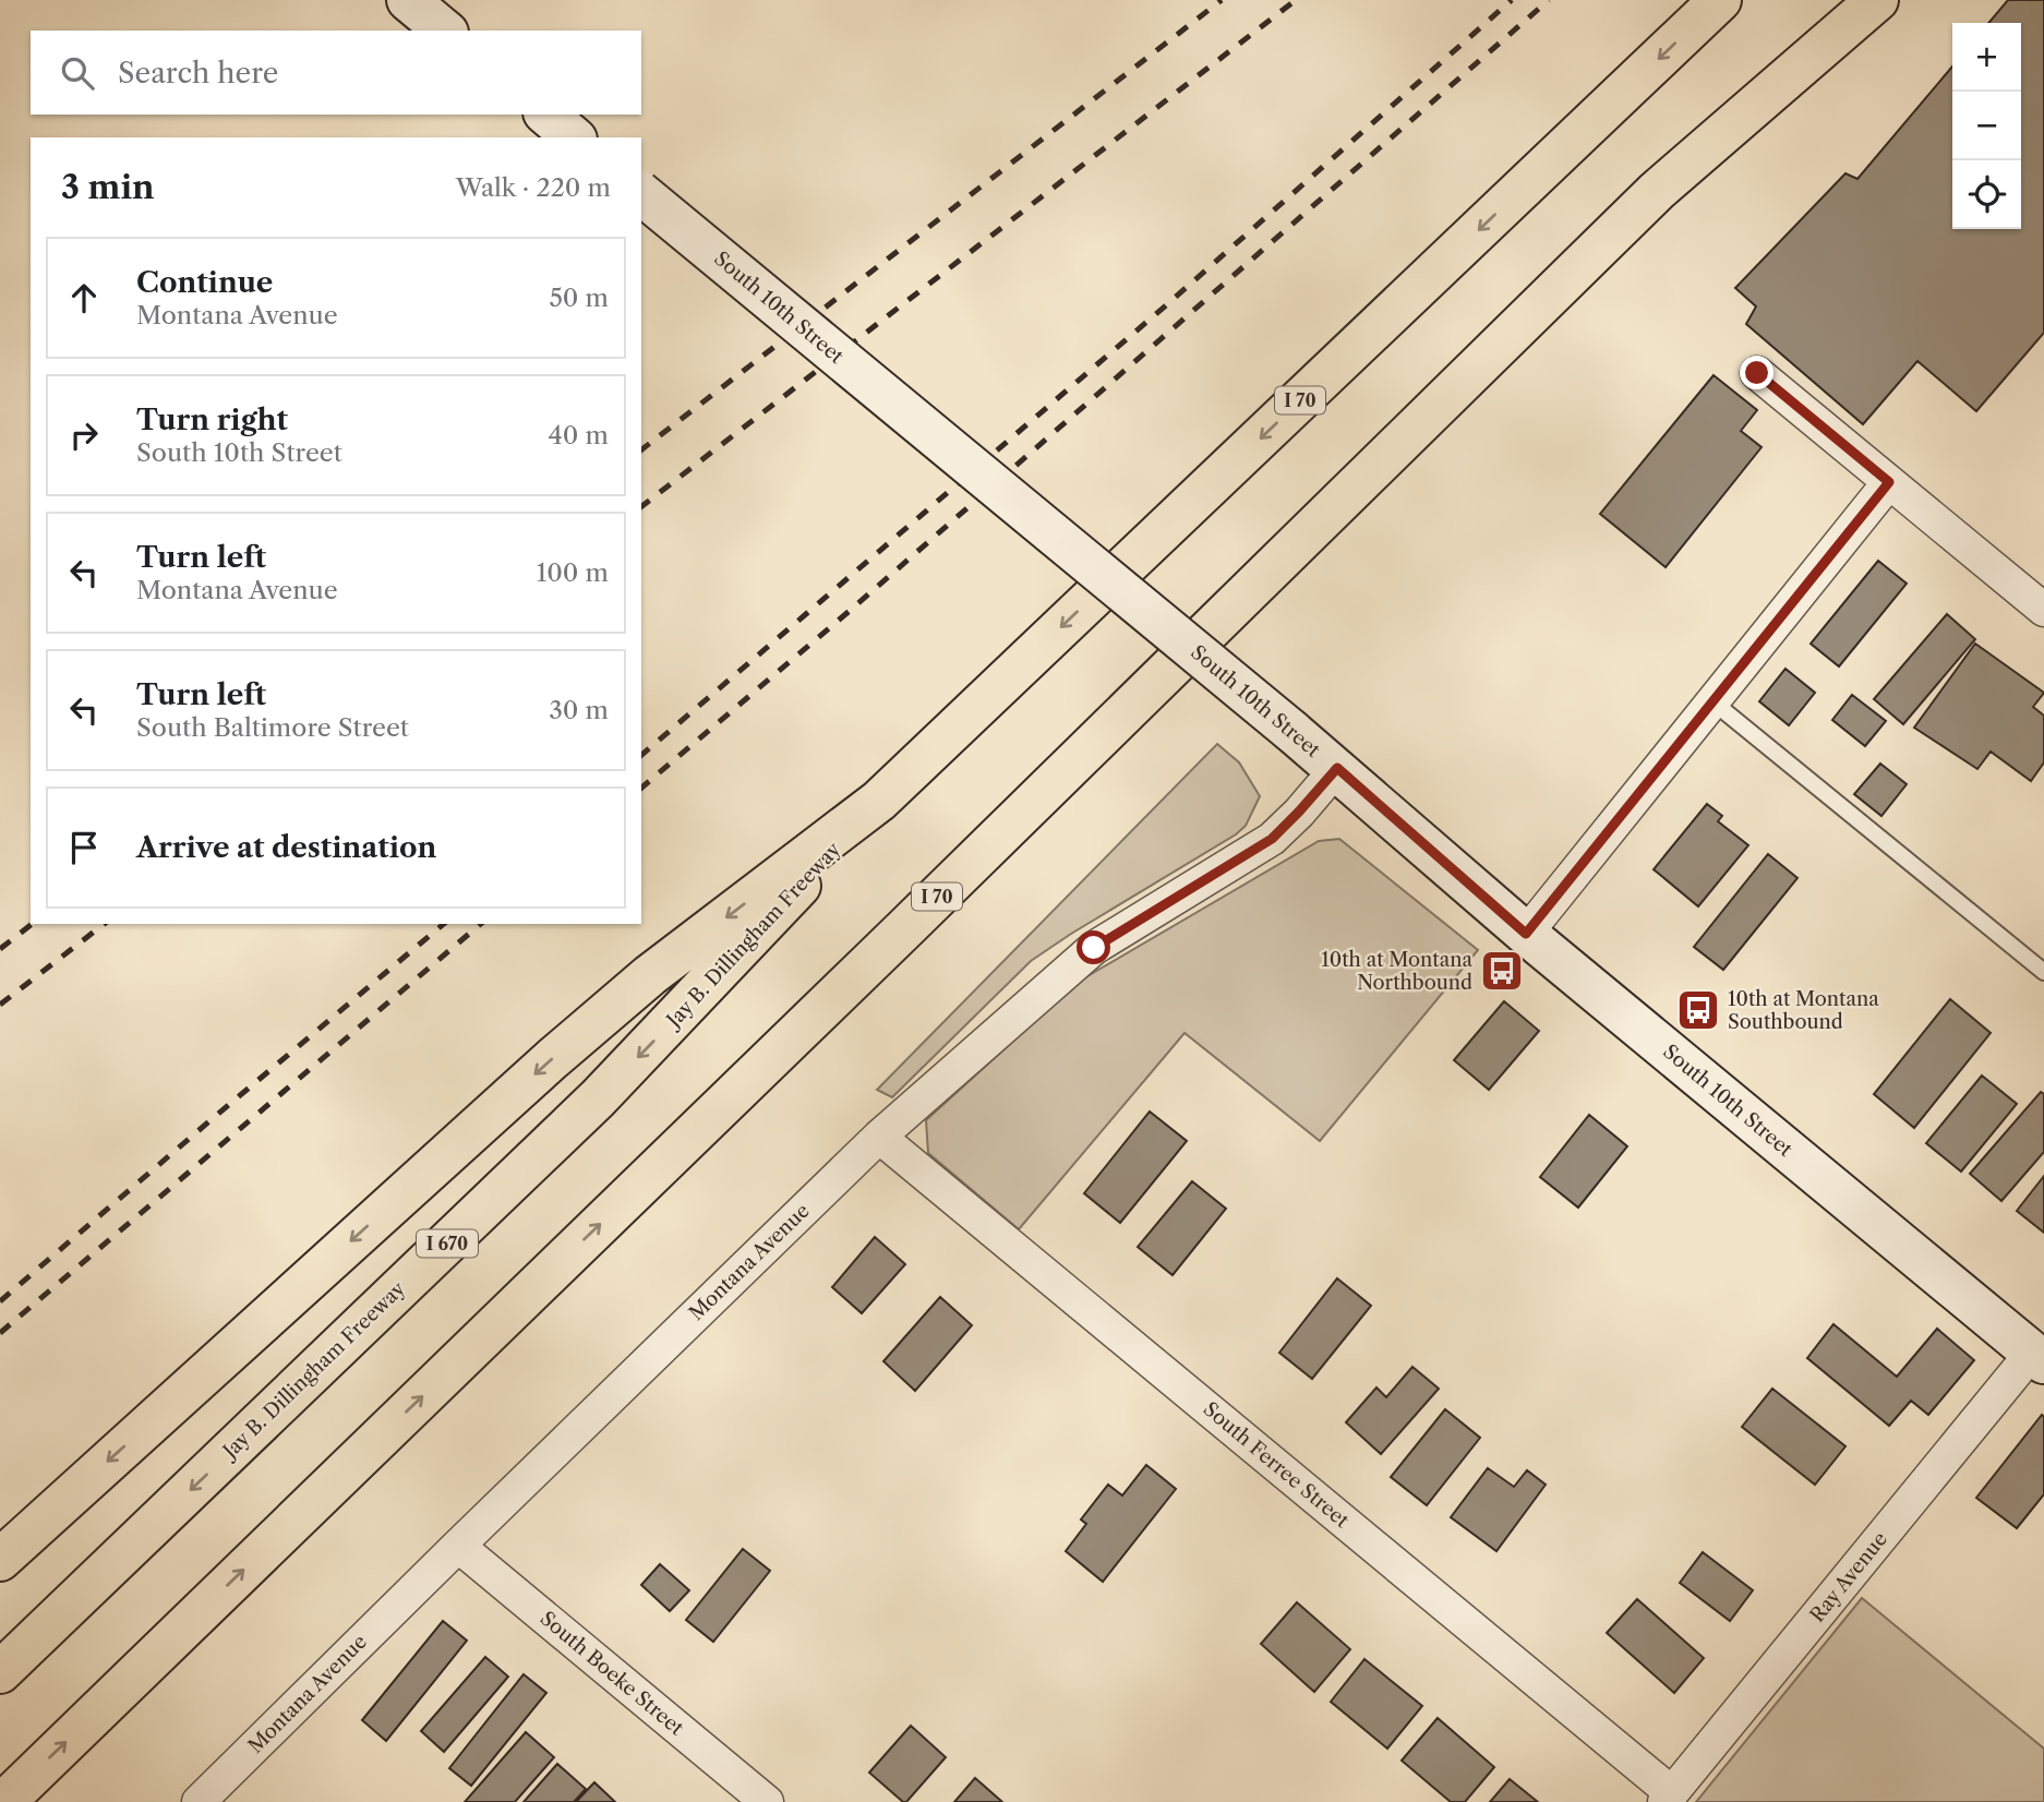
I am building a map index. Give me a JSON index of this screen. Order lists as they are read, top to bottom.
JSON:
{
  "streets": {
    "highway": ["I 70", "Jay B. Dillingham Freeway", "I 670"],
    "street": [
      "South 10th Street",
      "Montana Avenue",
      "South Ferree Street",
      "Ray Avenue",
      "South Boeke Street"
    ]
  },
  "crossings": [
    ["South 10th Street", "Montana Avenue"],
    ["South 10th Street", "Ray Avenue"],
    ["I 70", "Jay B. Dillingham Freeway"],
    ["Montana Avenue", "South Ferree Street"],
    ["Montana Avenue", "South Boeke Street"],
    ["South Ferree Street", "Ray Avenue"]
  ],
  "places": {
    "bus stop": ["10th at Montana Northbound", "10th at Montana Southbound"]
  },
  "page": {
    "map_buttons": ["+", "−"],
    "search": "Search here",
    "heading": ["3 min", "Walk · 220 m"],
    "list": [
      ["Continue", "Montana Avenue", "50 m"],
      ["Turn right", "South 10th Street", "40 m"],
      ["Turn left", "Montana Avenue", "100 m"],
      ["Turn left", "South Baltimore Street", "30 m"],
      "Arrive at destination"
    ]
  }
}
